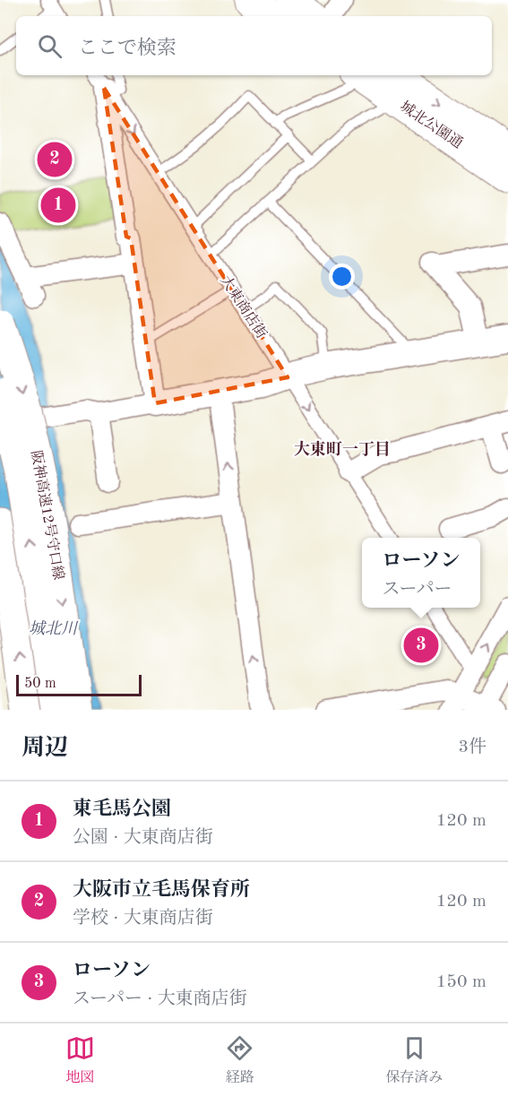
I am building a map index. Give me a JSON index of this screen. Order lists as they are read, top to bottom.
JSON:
{
  "streets": {
    "main road": ["城北公園通", "阪神高速12号守口線"],
    "street": ["大東商店街"]
  },
  "districts": ["大東町一丁目"],
  "water": ["城北川"],
  "scale_bar": "50 m",
  "page": {
    "search": "ここで検索",
    "pins": ["2", "1", "3"],
    "popup": ["ローソン", "スーパー"],
    "scale": "50 m",
    "heading": ["周辺", "3件"],
    "list": [
      {
        "mark": "1",
        "name": "東毛馬公園",
        "note": "公園 · 大東商店街",
        "value": "120 m"
      },
      {
        "mark": "2",
        "name": "大阪市立毛馬保育所",
        "note": "学校 · 大東商店街",
        "value": "120 m"
      },
      {
        "mark": "3",
        "name": "ローソン",
        "note": "スーパー · 大東商店街",
        "value": "150 m"
      }
    ],
    "nav": ["地図", "経路", "保存済み"]
  }
}
